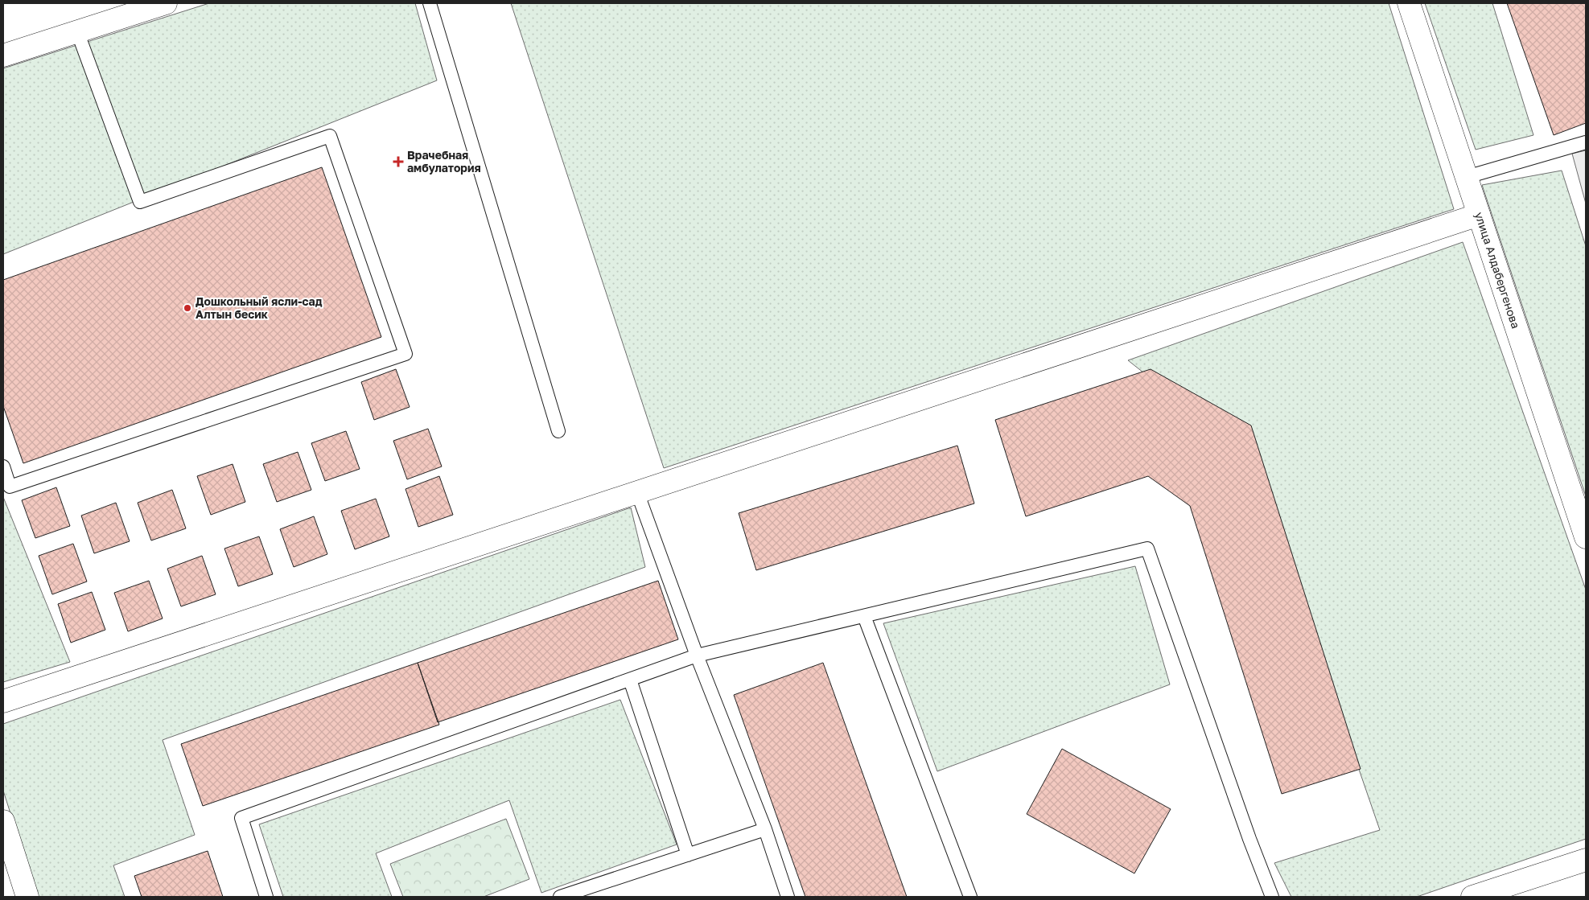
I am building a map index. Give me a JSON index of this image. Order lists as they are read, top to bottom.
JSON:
{
  "streets": {
    "street": ["улица Алдабергенова"]
  },
  "places": {
    "health": ["Врачебная амбулатория"],
    "other": ["Дошкольный ясли-сад Алтын бесик"]
  }
}
